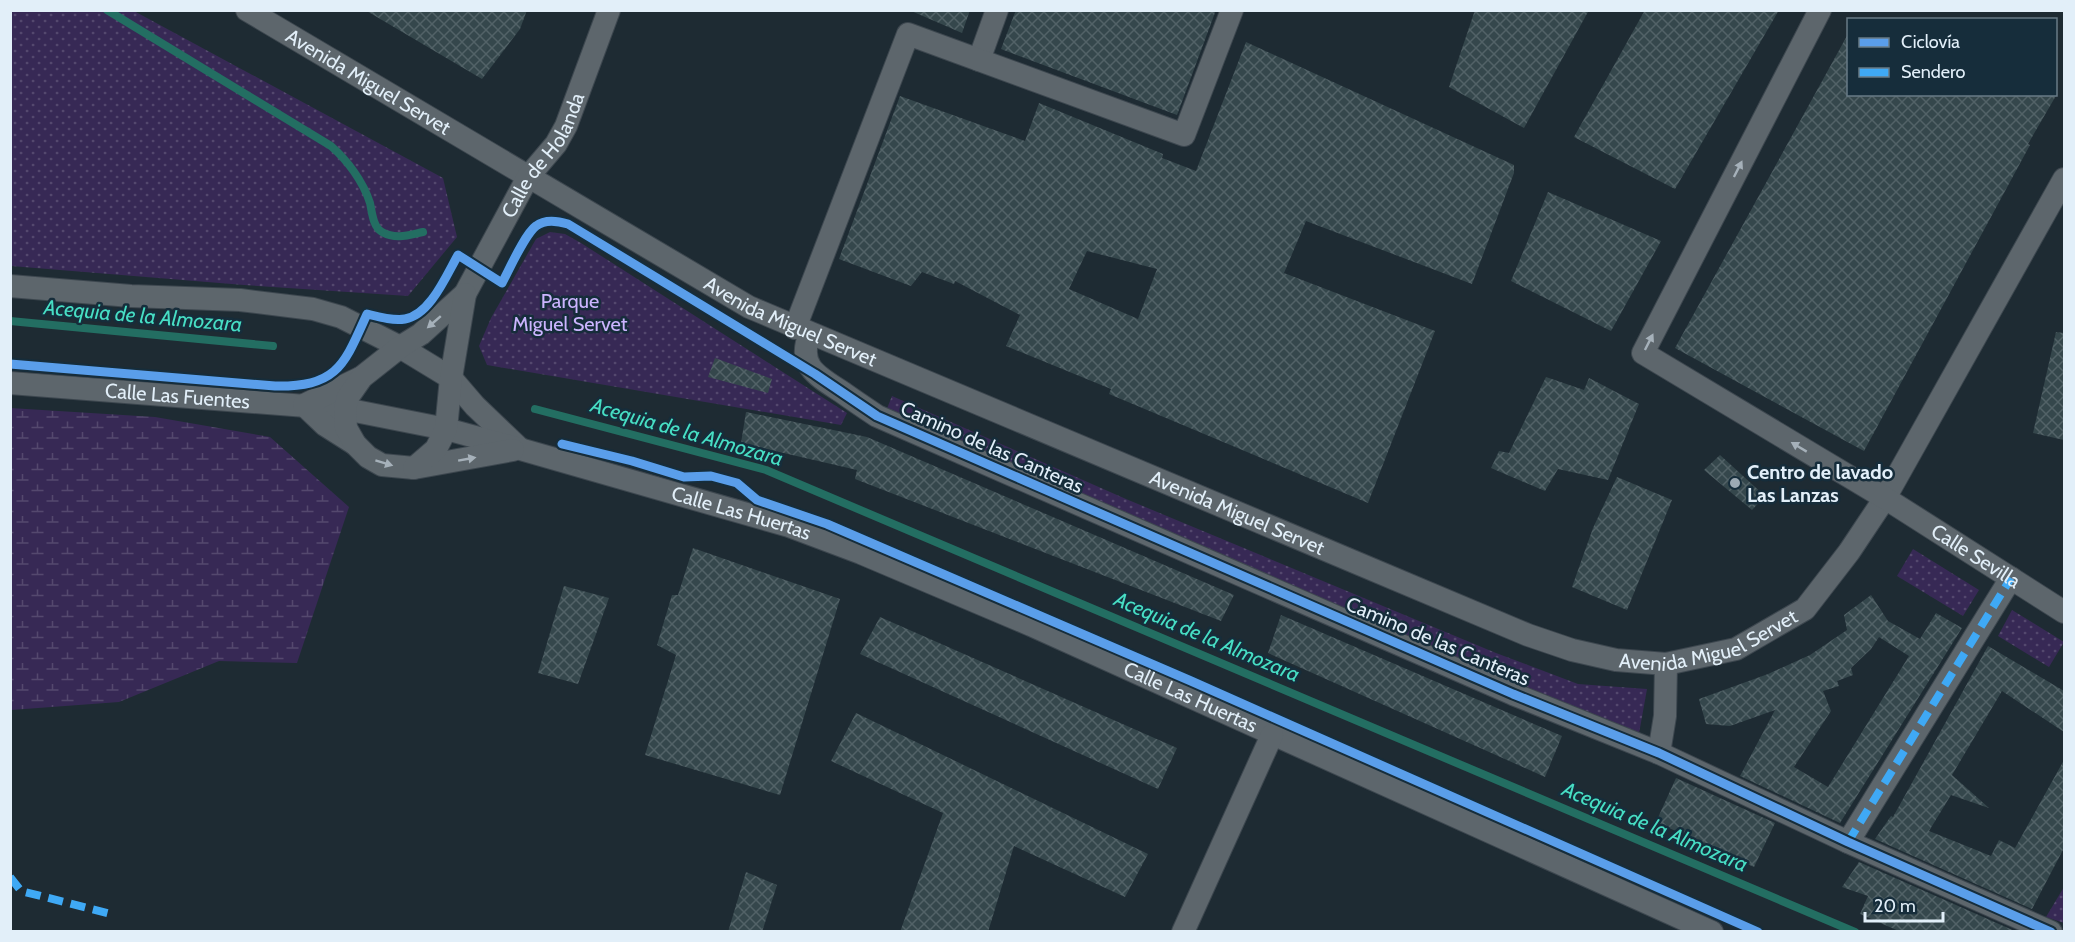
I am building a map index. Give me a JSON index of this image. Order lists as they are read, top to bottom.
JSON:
{
  "streets": {
    "street": [
      "Avenida Miguel Servet",
      "Calle de Holanda",
      "Calle Las Fuentes",
      "Camino de las Canteras",
      "Calle Las Huertas",
      "Calle Sevilla"
    ]
  },
  "crossings": [
    ["Avenida Miguel Servet", "Calle de Holanda"],
    ["Avenida Miguel Servet", "Camino de las Canteras"],
    ["Avenida Miguel Servet", "Calle Sevilla"],
    ["Calle de Holanda", "Calle Las Huertas"],
    ["Calle Las Fuentes", "Calle Las Huertas"]
  ],
  "water": ["Acequia de la Almozara"],
  "parks": ["Parque Miguel Servet"],
  "places": ["Centro de lavado Las Lanzas"],
  "legend": ["Ciclovía", "Sendero"],
  "scale_bar": "20 m"
}
